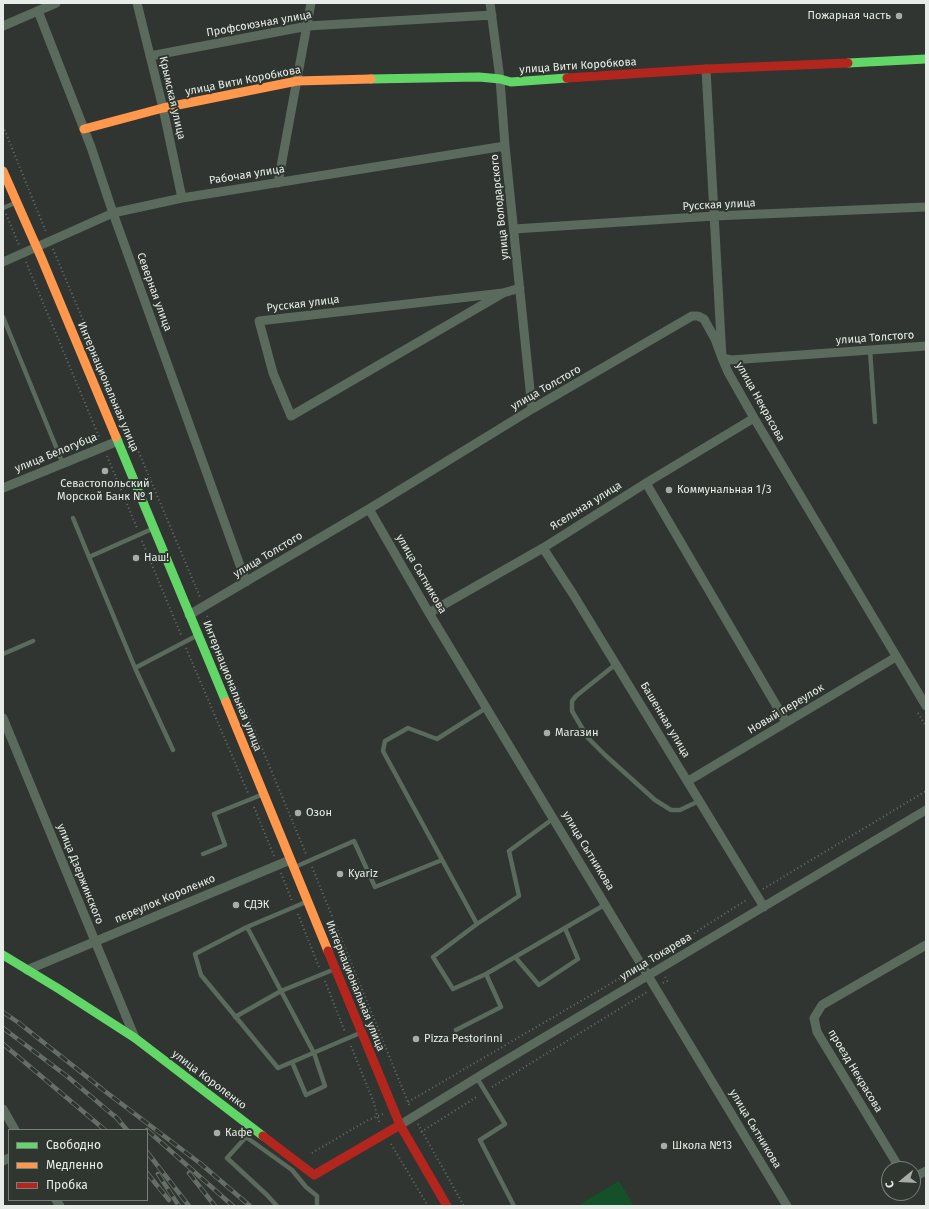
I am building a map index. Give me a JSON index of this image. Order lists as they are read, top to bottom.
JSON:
{
  "streets": {
    "street": [
      "Профсоюзная улица",
      "улица Вити Коробкова",
      "Крымская улица",
      "Рабочая улица",
      "Русская улица",
      "улица Володарского",
      "Северная улица",
      "улица Толстого",
      "Интернациональная улица",
      "улица Некрасова",
      "улица Белогубца",
      "Ясельная улица",
      "улица Сытникова",
      "Новый переулок",
      "Башенная улица",
      "улица Дзержинского",
      "переулок Короленко",
      "улица Токарева",
      "проезд Некрасова",
      "улица Короленко"
    ]
  },
  "crossings": [
    ["Профсоюзная улица", "Крымская улица"],
    ["Профсоюзная улица", "улица Володарского"],
    ["улица Вити Коробкова", "Крымская улица"],
    ["улица Вити Коробкова", "улица Володарского"],
    ["улица Вити Коробкова", "Северная улица"],
    ["улица Вити Коробкова", "улица Некрасова"],
    ["Крымская улица", "Рабочая улица"],
    ["Рабочая улица", "улица Володарского"],
    ["Рабочая улица", "Северная улица"],
    ["Рабочая улица", "Интернациональная улица"],
    ["Русская улица", "улица Володарского"],
    ["Русская улица", "улица Некрасова"],
    ["улица Володарского", "улица Толстого"],
    ["Северная улица", "улица Толстого"],
    ["улица Толстого", "Интернациональная улица"],
    ["улица Толстого", "улица Некрасова"],
    ["улица Толстого", "улица Сытникова"],
    ["Интернациональная улица", "улица Белогубца"],
    ["Интернациональная улица", "переулок Короленко"],
    ["Интернациональная улица", "улица Токарева"],
    ["Интернациональная улица", "улица Короленко"],
    ["улица Некрасова", "Ясельная улица"],
    ["улица Некрасова", "Новый переулок"],
    ["Ясельная улица", "улица Сытникова"],
    ["Ясельная улица", "Башенная улица"],
    ["улица Сытникова", "улица Токарева"],
    ["Новый переулок", "Башенная улица"],
    ["Башенная улица", "улица Токарева"],
    ["улица Дзержинского", "переулок Короленко"],
    ["улица Дзержинского", "улица Короленко"],
    ["переулок Короленко", "улица Короленко"],
    ["улица Токарева", "улица Короленко"]
  ],
  "places": [
    "Пожарная часть",
    "Севастопольский Морской Банк № 1",
    "Коммунальная 1/3",
    "Наш!",
    "Магазин",
    "Озон",
    "Kyariz",
    "СДЭК",
    "Pizza Pestorinni",
    "Кафе",
    "Школа №13"
  ],
  "legend": ["Свободно", "Медленно", "Пробка"],
  "north": "left"
}
